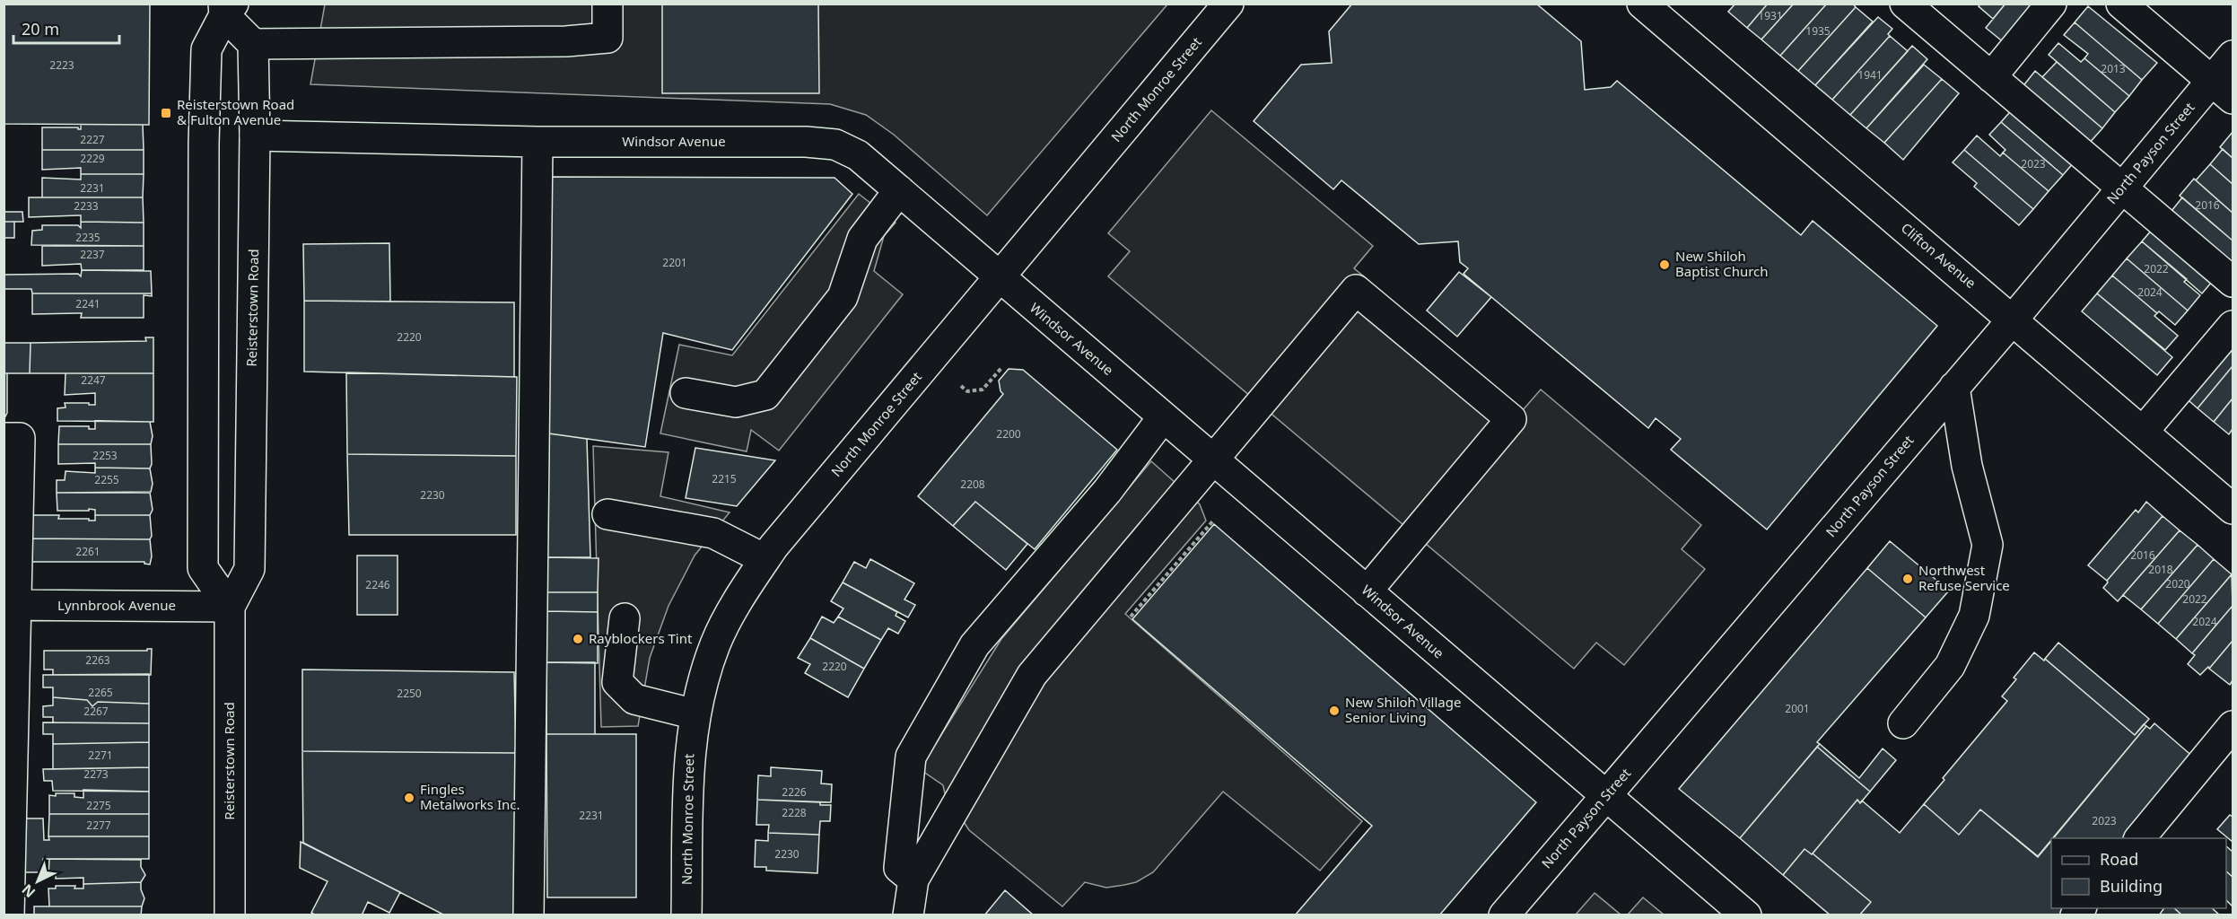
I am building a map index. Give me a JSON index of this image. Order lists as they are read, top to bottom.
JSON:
{
  "streets": {
    "street": [
      "North Monroe Street",
      "Windsor Avenue",
      "North Payson Street",
      "Clifton Avenue",
      "Reisterstown Road",
      "Lynnbrook Avenue"
    ]
  },
  "crossings": [
    ["North Monroe Street", "Windsor Avenue"],
    ["Windsor Avenue", "North Payson Street"],
    ["Windsor Avenue", "Reisterstown Road"],
    ["North Payson Street", "Clifton Avenue"],
    ["Reisterstown Road", "Lynnbrook Avenue"]
  ],
  "places": {
    "transit": ["Reisterstown Road & Fulton Avenue"],
    "other": [
      "New Shiloh Baptist Church",
      "Northwest Refuse Service",
      "Rayblockers Tint",
      "New Shiloh Village Senior Living",
      "Fingles Metalworks Inc."
    ]
  },
  "house_numbers": [
    "1931",
    "1935",
    "2223",
    "2013",
    "1941",
    "2227",
    "2229",
    "2023",
    "2231",
    "2016",
    "2233",
    "2235",
    "2237",
    "2201",
    "2022",
    "2024",
    "2241",
    "2220",
    "2247",
    "2200",
    "2253",
    "2215",
    "2255",
    "2208",
    "2230",
    "2261",
    "2016",
    "2018",
    "2020",
    "2246",
    "2022",
    "2024",
    "2263",
    "2220",
    "2265",
    "2250",
    "2001",
    "2267",
    "2271",
    "2273",
    "2226",
    "2275",
    "2228",
    "2231",
    "2023",
    "2277",
    "2230"
  ],
  "legend": ["Road", "Building"],
  "scale_bar": "20 m",
  "north": "bottom left"
}
